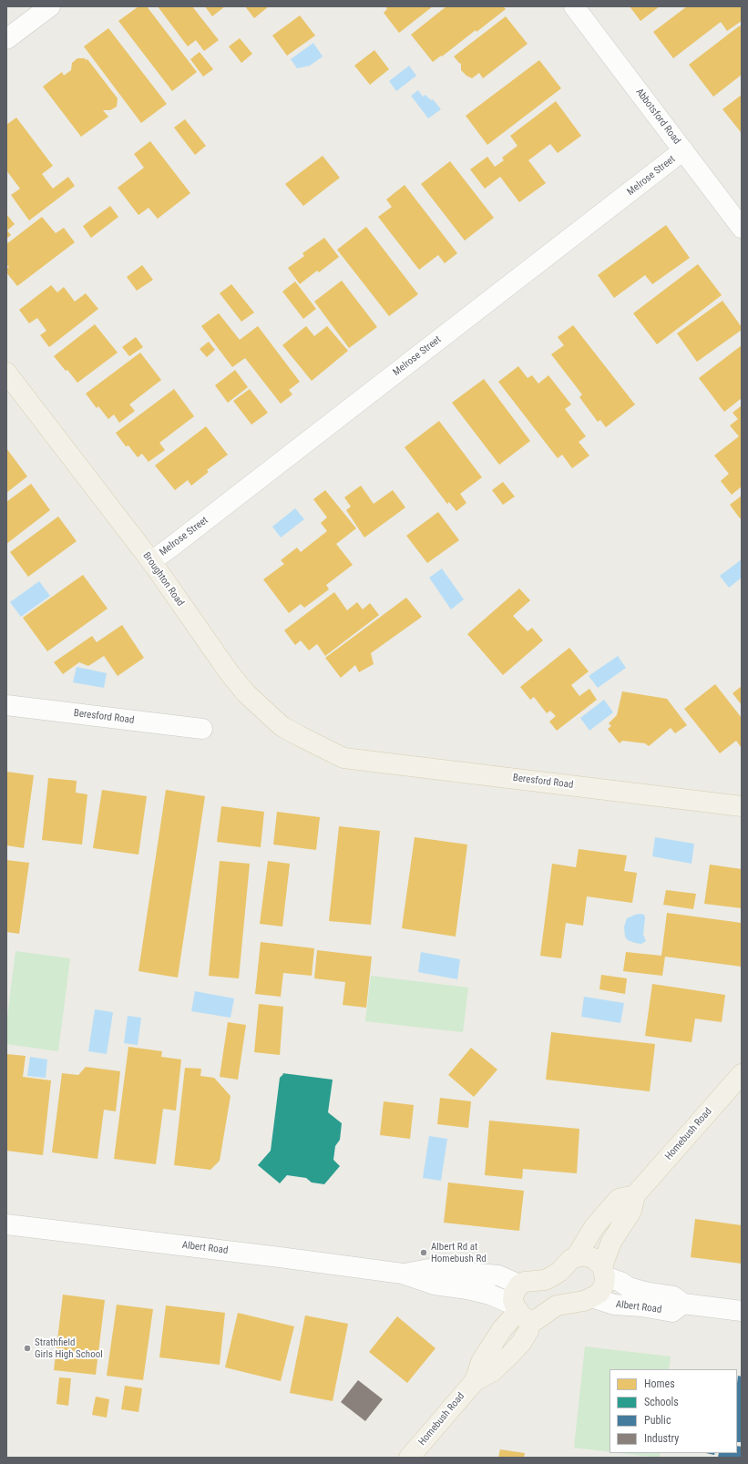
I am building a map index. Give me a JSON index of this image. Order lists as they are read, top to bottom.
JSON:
{
  "streets": {
    "main road": ["Broughton Road", "Beresford Road", "Homebush Road"],
    "street": ["Abbotsford Road", "Melrose Street", "Albert Road"]
  },
  "crossings": [
    ["Abbotsford Road", "Melrose Street"],
    ["Melrose Street", "Broughton Road"],
    ["Broughton Road", "Beresford Road"],
    ["Homebush Road", "Albert Road"]
  ],
  "places": ["Albert Rd at Homebush Rd", "Strathfield Girls High School"],
  "legend": [
    "Homes",
    "Schools",
    "Public",
    "Industry"
  ]
}
